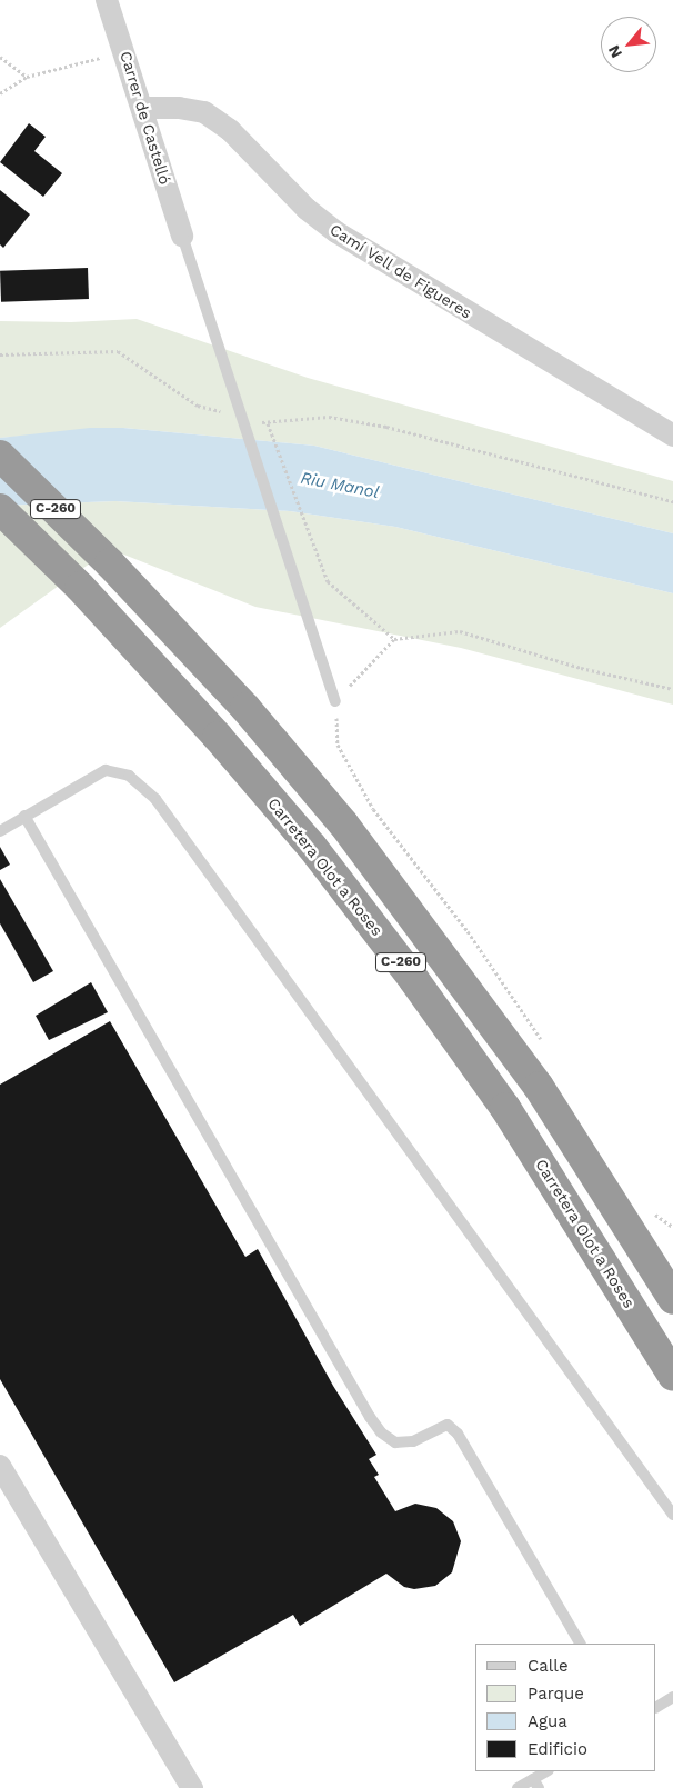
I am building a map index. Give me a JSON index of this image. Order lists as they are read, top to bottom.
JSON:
{
  "streets": {
    "highway": ["C-260", "Carretera Olot a Roses"],
    "street": ["Carrer de Castelló", "Camí Vell de Figueres"]
  },
  "crossings": [
    ["Carrer de Castelló", "Camí Vell de Figueres"]
  ],
  "water": ["Riu Manol"],
  "legend": [
    "Calle",
    "Parque",
    "Agua",
    "Edificio"
  ],
  "north": "bottom left"
}
